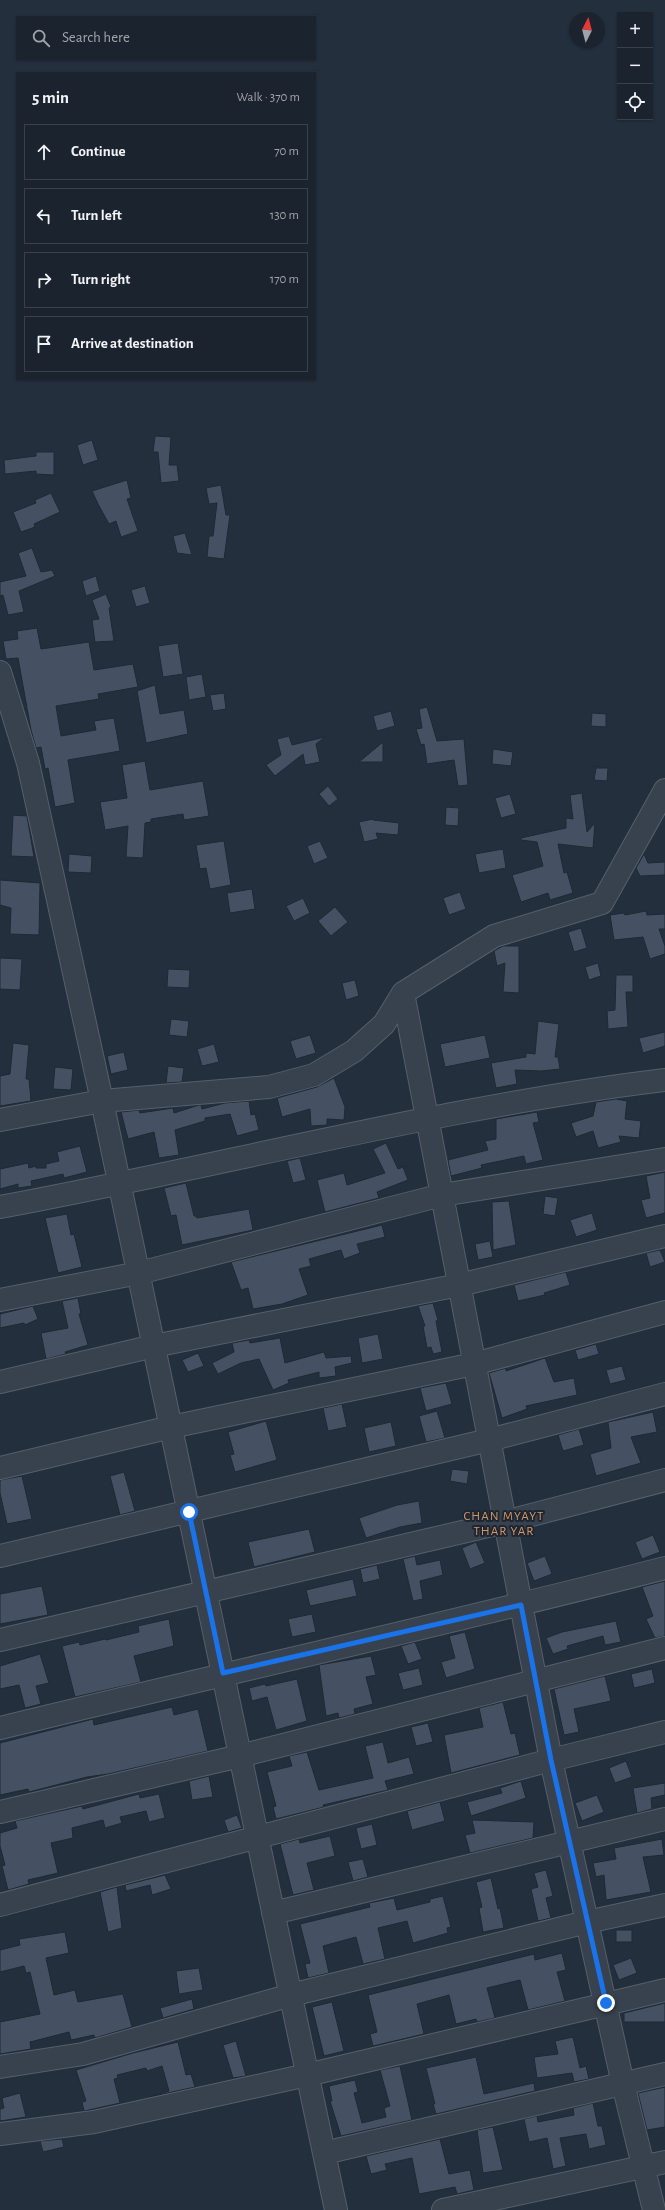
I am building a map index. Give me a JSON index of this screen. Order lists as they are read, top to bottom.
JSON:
{
  "districts": ["CHAN MYAYT THAR YAR"],
  "north": "top",
  "page": {
    "map_buttons": ["+", "−"],
    "search": "Search here",
    "heading": ["5 min", "Walk · 370 m"],
    "list": [
      ["Continue", "70 m"],
      ["Turn left", "130 m"],
      ["Turn right", "170 m"],
      "Arrive at destination"
    ]
  }
}
